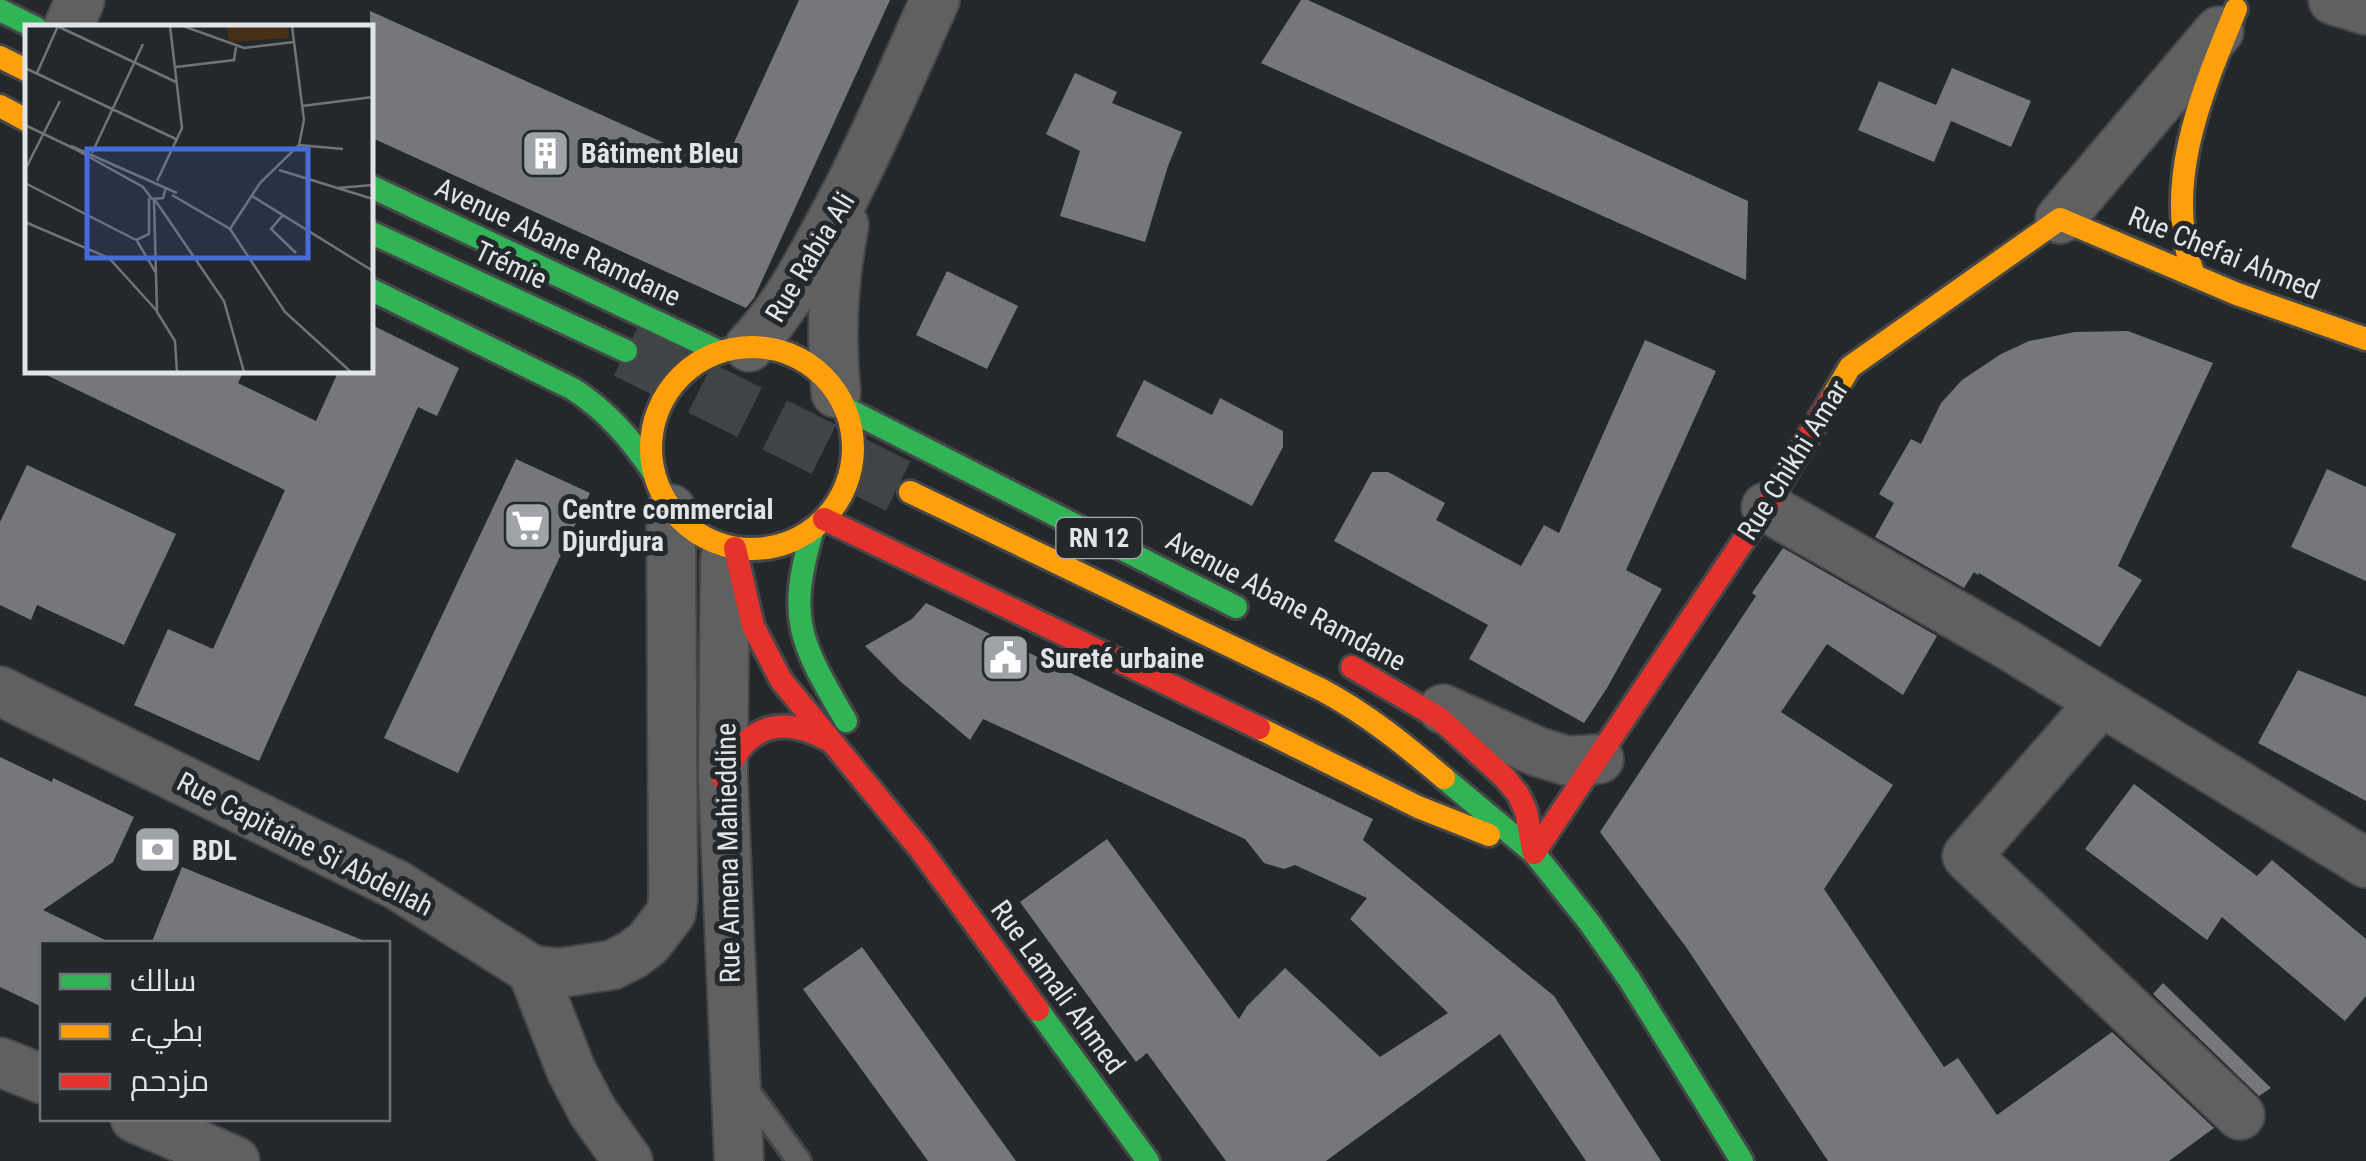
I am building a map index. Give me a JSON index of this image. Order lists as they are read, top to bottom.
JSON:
{
  "streets": {
    "main road": [
      "Avenue Abane Ramdane",
      "Rue Chefai Ahmed",
      "Trémie",
      "Rue Chikhi Amar",
      "RN 12",
      "Rue Lamali Ahmed"
    ],
    "street": ["Rue Rabia Ali", "Rue Capitaine Si Abdellah", "Rue Amena Mahieddine"]
  },
  "crossings": [
    ["Avenue Abane Ramdane", "Rue Rabia Ali"],
    ["Avenue Abane Ramdane", "Rue Chikhi Amar"],
    ["Avenue Abane Ramdane", "Rue Amena Mahieddine"],
    ["Avenue Abane Ramdane", "Rue Lamali Ahmed"],
    ["Rue Chefai Ahmed", "Rue Chikhi Amar"],
    ["Rue Rabia Ali", "Rue Amena Mahieddine"],
    ["Rue Rabia Ali", "Rue Lamali Ahmed"],
    ["Rue Amena Mahieddine", "Rue Lamali Ahmed"]
  ],
  "places": {
    "building": ["Bâtiment Bleu"],
    "supermarket": ["Centre commercial Djurdjura"],
    "public building": ["Sureté urbaine"],
    "bank": ["BDL"]
  },
  "legend": ["سالك", "بطيء", "مزدحم"]
}
